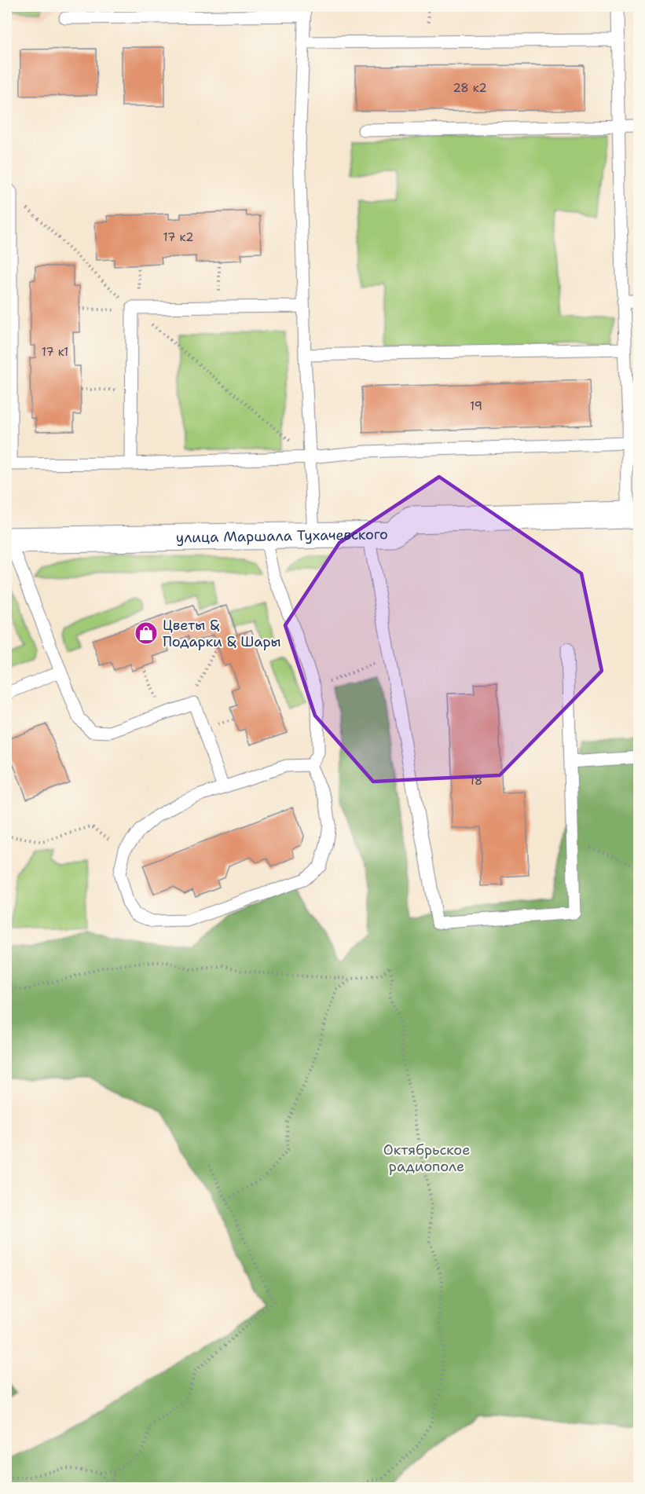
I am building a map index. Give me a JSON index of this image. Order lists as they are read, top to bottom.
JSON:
{
  "streets": {
    "street": ["улица Маршала Тухачевского"]
  },
  "parks": ["Октябрьское радиополе"],
  "places": {
    "shop": ["Цветы & Подарки & Шары"]
  },
  "house_numbers": [
    "28 к2",
    "17 к2",
    "17 к1",
    "19",
    "18"
  ]
}
